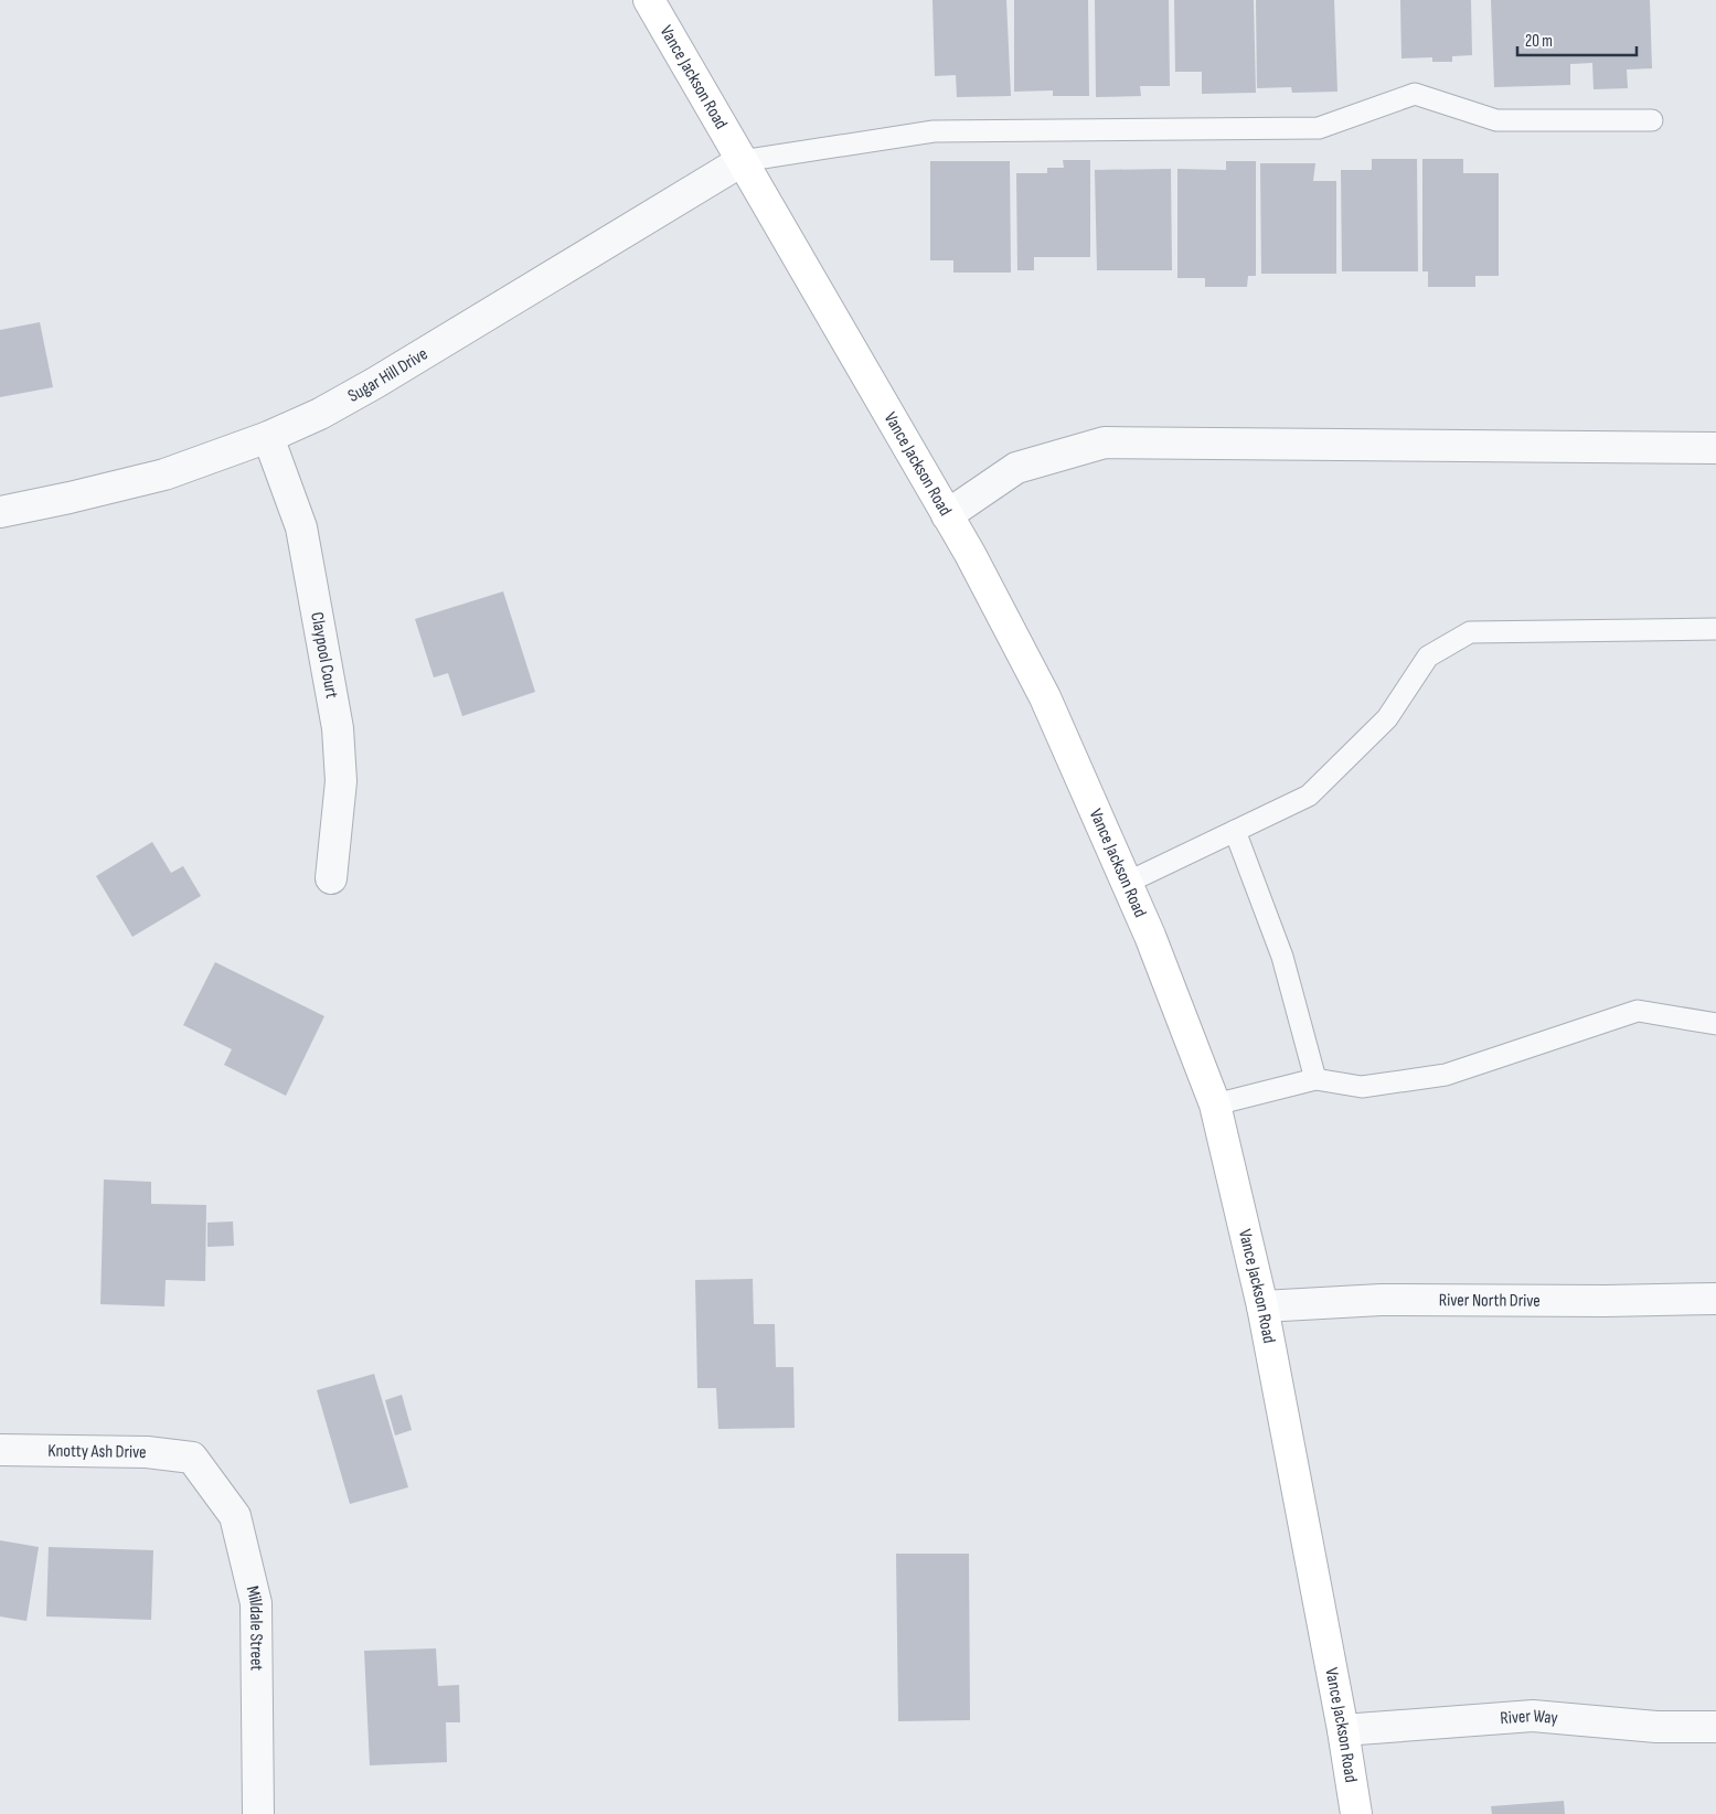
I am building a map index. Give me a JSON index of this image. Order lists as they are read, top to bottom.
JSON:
{
  "streets": {
    "main road": ["Vance Jackson Road"],
    "street": [
      "Sugar Hill Drive",
      "Claypool Court",
      "River North Drive",
      "Knotty Ash Drive",
      "Milldale Street",
      "River Way"
    ]
  },
  "crossings": [
    ["Vance Jackson Road", "Sugar Hill Drive"],
    ["Vance Jackson Road", "River North Drive"],
    ["Vance Jackson Road", "River Way"],
    ["Sugar Hill Drive", "Claypool Court"],
    ["Knotty Ash Drive", "Milldale Street"]
  ],
  "scale_bar": "20 m"
}
